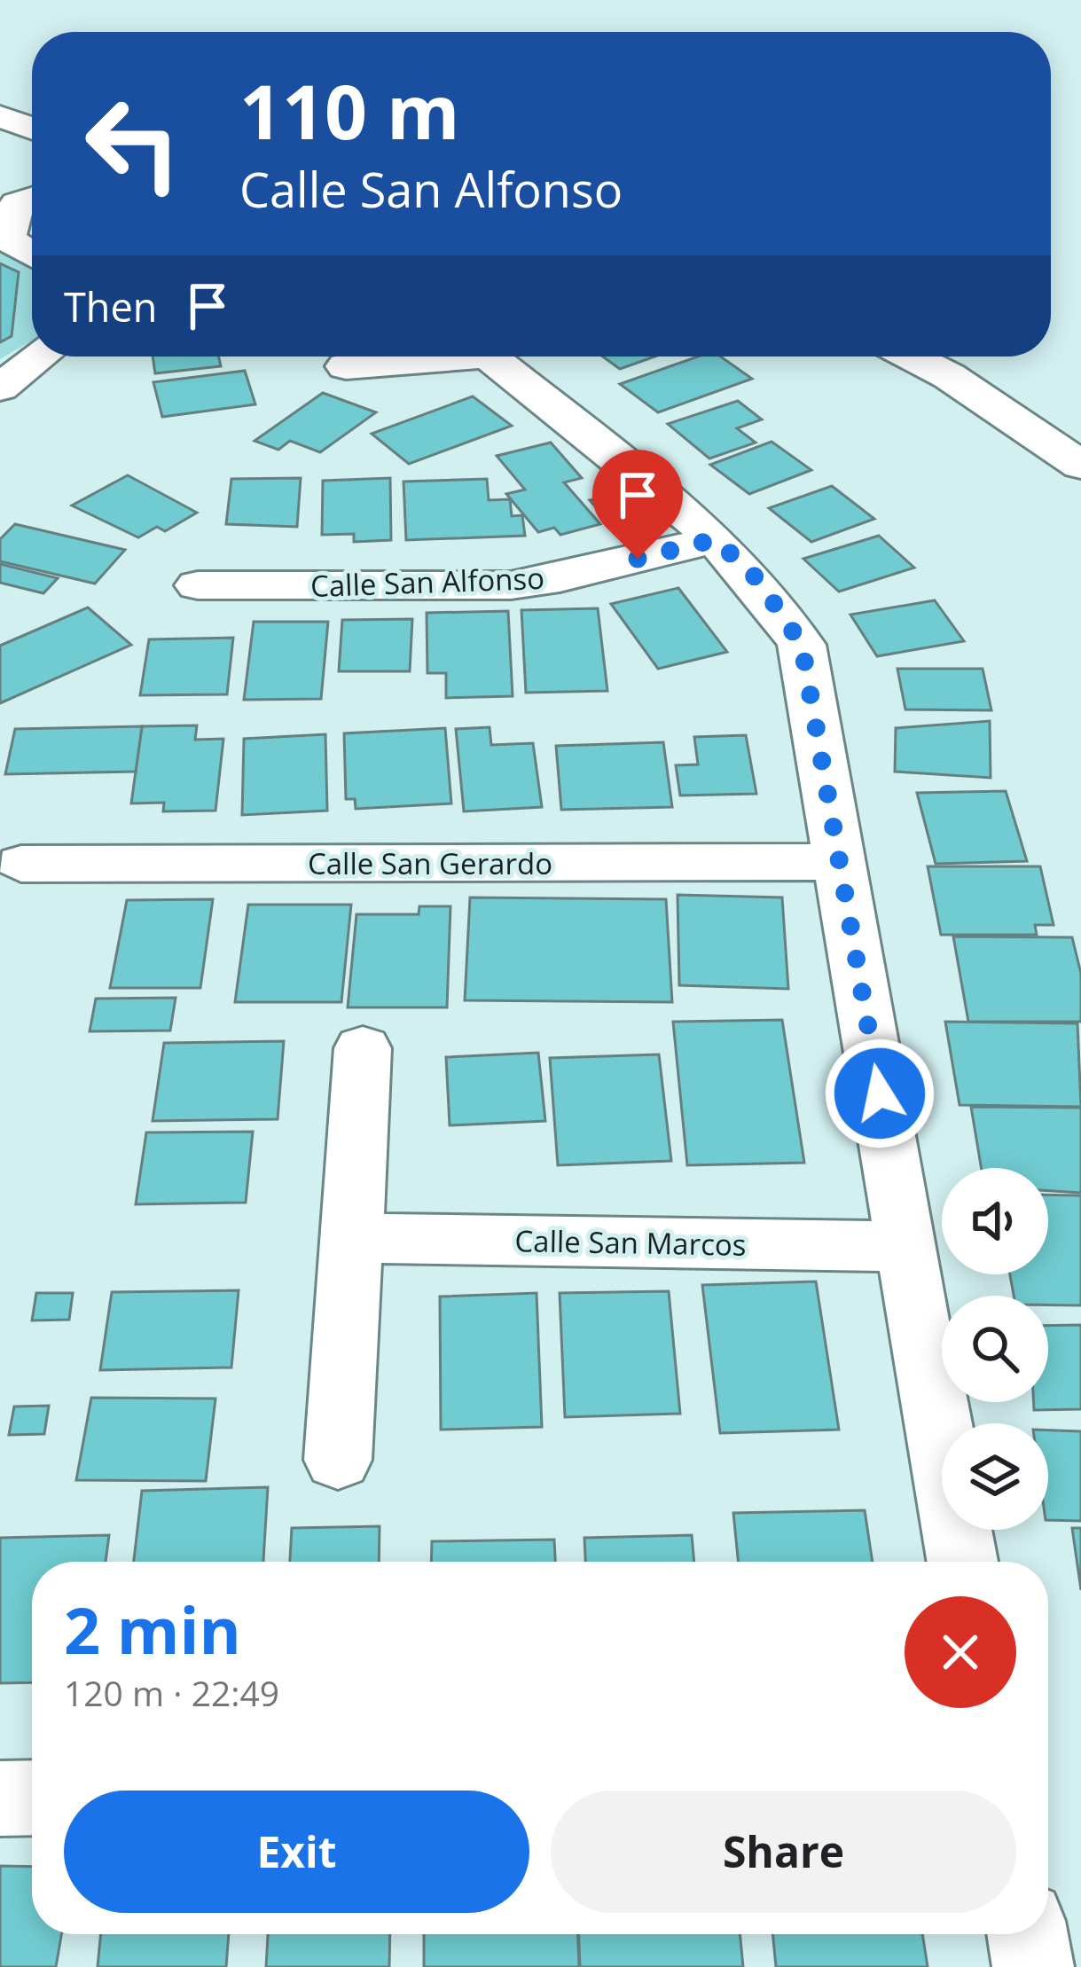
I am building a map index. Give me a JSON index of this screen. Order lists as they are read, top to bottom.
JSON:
{
  "streets": {
    "street": ["Calle San Alfonso", "Calle San Gerardo", "Calle San Marcos"]
  },
  "page": {
    "turn": ["110 m", "Calle San Alfonso"],
    "then": "Then",
    "heading": ["2 min", "120 m · 22:49"],
    "buttons": ["Exit", "Share"]
  }
}
